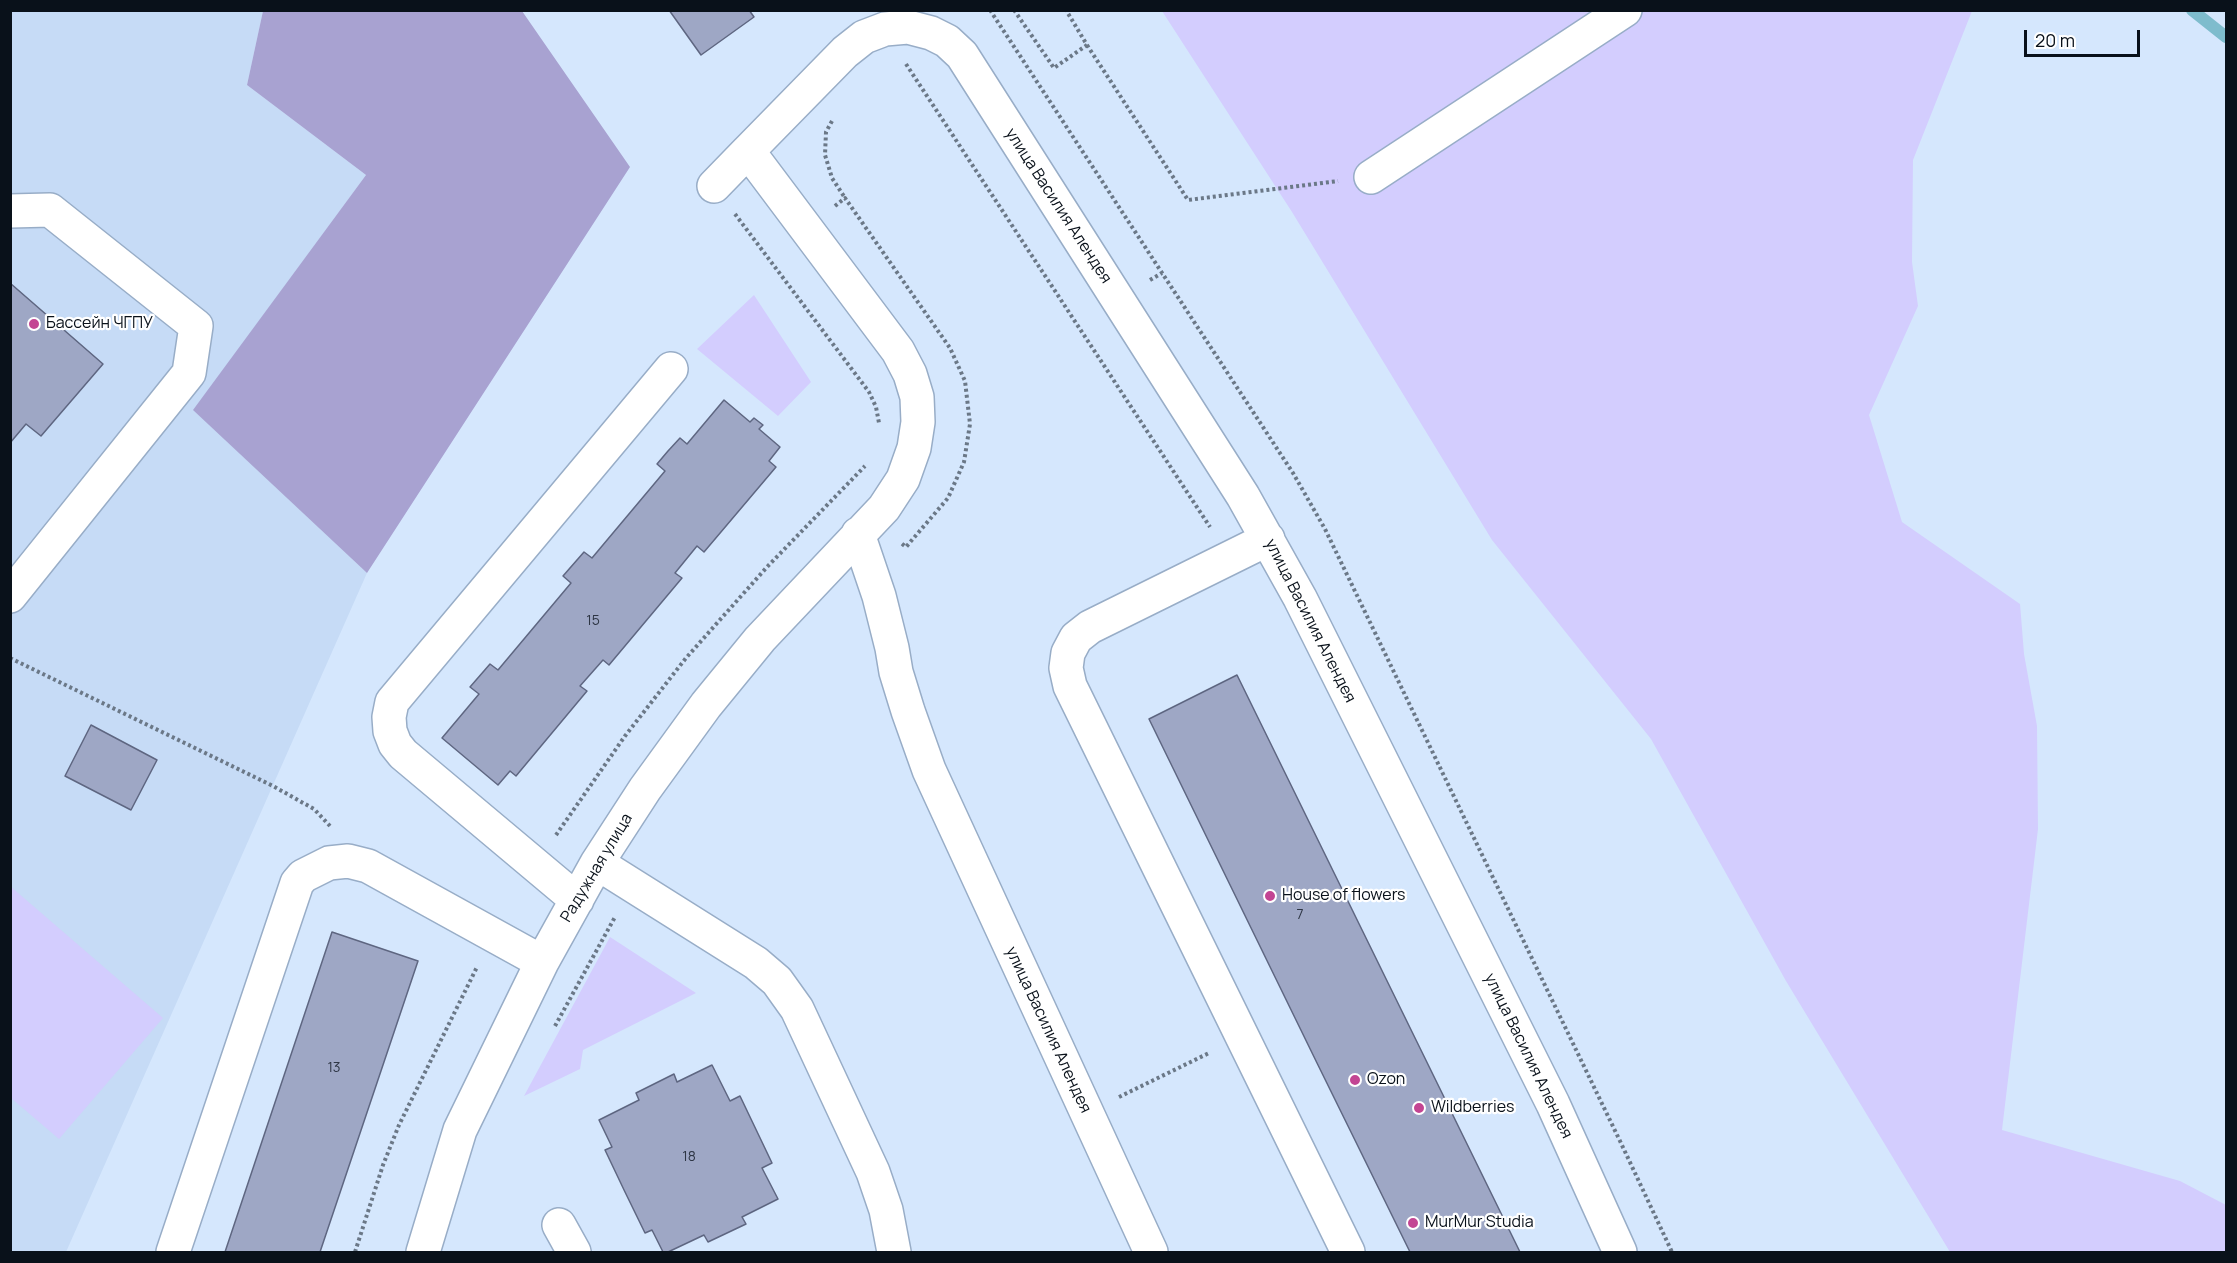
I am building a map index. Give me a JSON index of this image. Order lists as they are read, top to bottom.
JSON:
{
  "streets": {
    "street": ["улица Василия Алендея", "Радужная улица"]
  },
  "crossings": [
    ["улица Василия Алендея", "Радужная улица"]
  ],
  "places": [
    "Бассейн ЧГПУ",
    "House of flowers",
    "Ozon",
    "Wildberries",
    "MurMur Studia"
  ],
  "house_numbers": [
    "15",
    "7",
    "13",
    "18"
  ],
  "scale_bar": "20 m"
}
